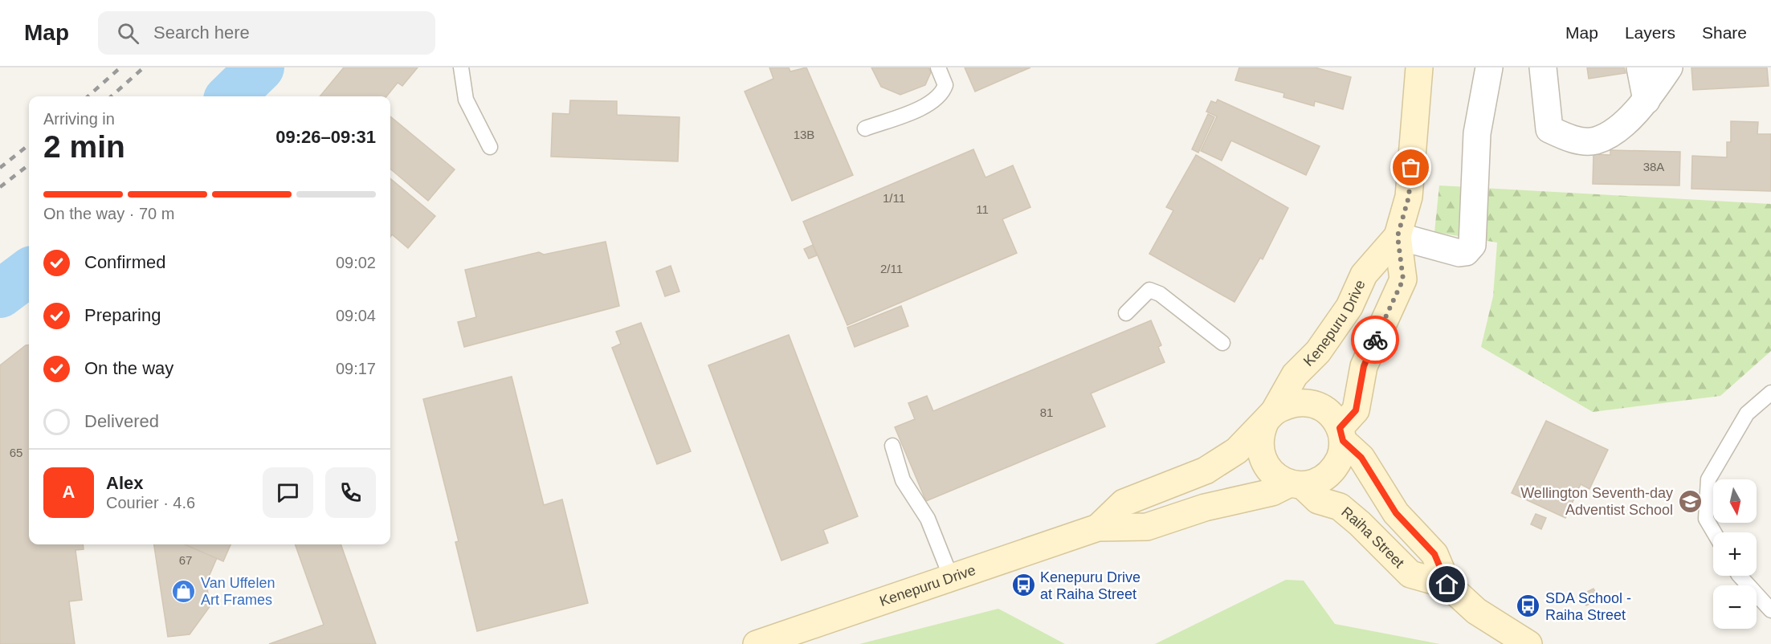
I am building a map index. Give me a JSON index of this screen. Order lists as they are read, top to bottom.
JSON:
{
  "streets": {
    "main road": ["Kenepuru Drive", "Raiha Street"]
  },
  "crossings": [
    ["Kenepuru Drive", "Raiha Street"]
  ],
  "places": {
    "school or university": ["Wellington Seventh-day Adventist School"],
    "bus stop": ["Kenepuru Drive at Raiha Street", "SDA School - Raiha Street"],
    "shop": ["Van Uffelen Art Frames"]
  },
  "house_numbers": [
    "13B",
    "38A",
    "1/11",
    "11",
    "2/11",
    "81",
    "65",
    "67"
  ],
  "north": "bottom",
  "page": {
    "header": "Map",
    "search": "Search here",
    "nav": ["Map", "Layers", "Share"],
    "heading": ["2 min", "Arriving in", "09:26–09:31"],
    "panel": ["Alex", "Courier · 4.6"],
    "bar": "On the way · 70 m",
    "list": [
      ["Confirmed", "09:02"],
      ["Preparing", "09:04"],
      ["On the way", "09:17"],
      "Delivered"
    ],
    "round": "A",
    "map_buttons": ["+", "−"]
  }
}
